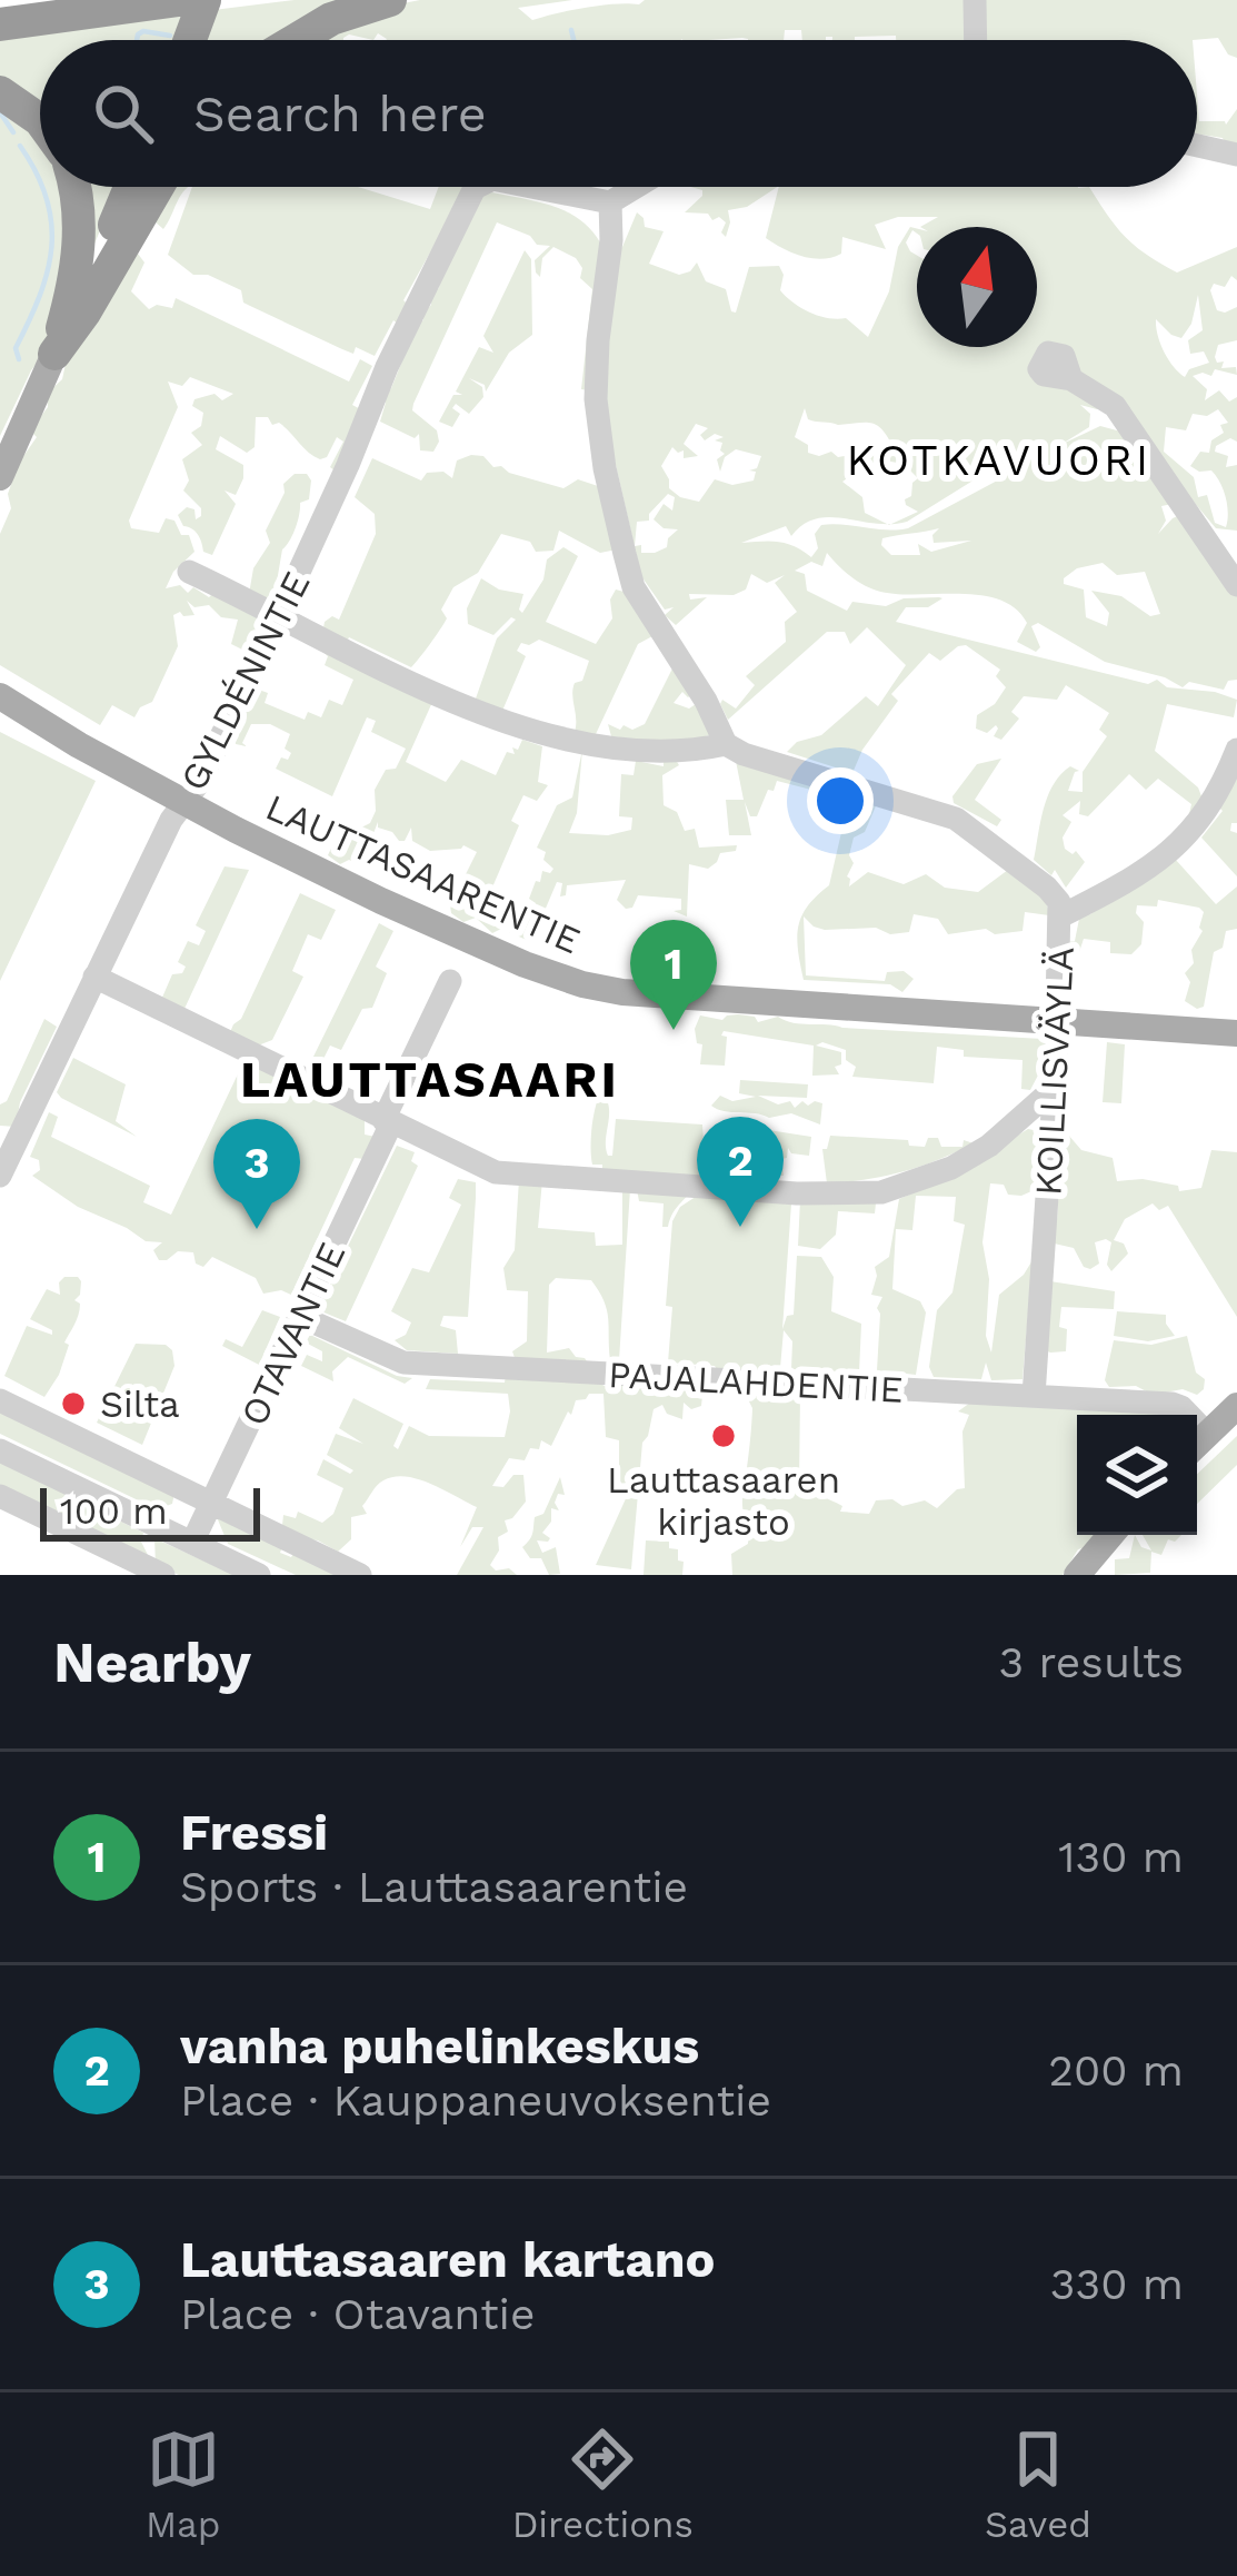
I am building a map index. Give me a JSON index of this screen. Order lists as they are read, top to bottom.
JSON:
{
  "streets": {
    "main road": ["LAUTTASAARENTIE"],
    "street": [
      "GYLDÉNINTIE",
      "KOILLISVÄYLÄ",
      "OTAVANTIE",
      "PAJALAHDENTIE"
    ]
  },
  "crossings": [
    ["GYLDÉNINTIE", "LAUTTASAARENTIE"],
    ["LAUTTASAARENTIE", "KOILLISVÄYLÄ"],
    ["KOILLISVÄYLÄ", "PAJALAHDENTIE"],
    ["OTAVANTIE", "PAJALAHDENTIE"]
  ],
  "districts": ["KOTKAVUORI", "LAUTTASAARI"],
  "places": ["Silta", "Lauttasaaren kirjasto"],
  "scale_bar": "100 m",
  "north": "top",
  "page": {
    "search": "Search here",
    "pins": ["1", "2", "3"],
    "scale": "100 m",
    "heading": ["Nearby", "3 results"],
    "list": [
      {
        "mark": "1",
        "name": "Fressi",
        "note": "Sports · Lauttasaarentie",
        "value": "130 m"
      },
      {
        "mark": "2",
        "name": "vanha puhelinkeskus",
        "note": "Place · Kauppaneuvoksentie",
        "value": "200 m"
      },
      {
        "mark": "3",
        "name": "Lauttasaaren kartano",
        "note": "Place · Otavantie",
        "value": "330 m"
      }
    ],
    "nav": ["Map", "Directions", "Saved"]
  }
}
